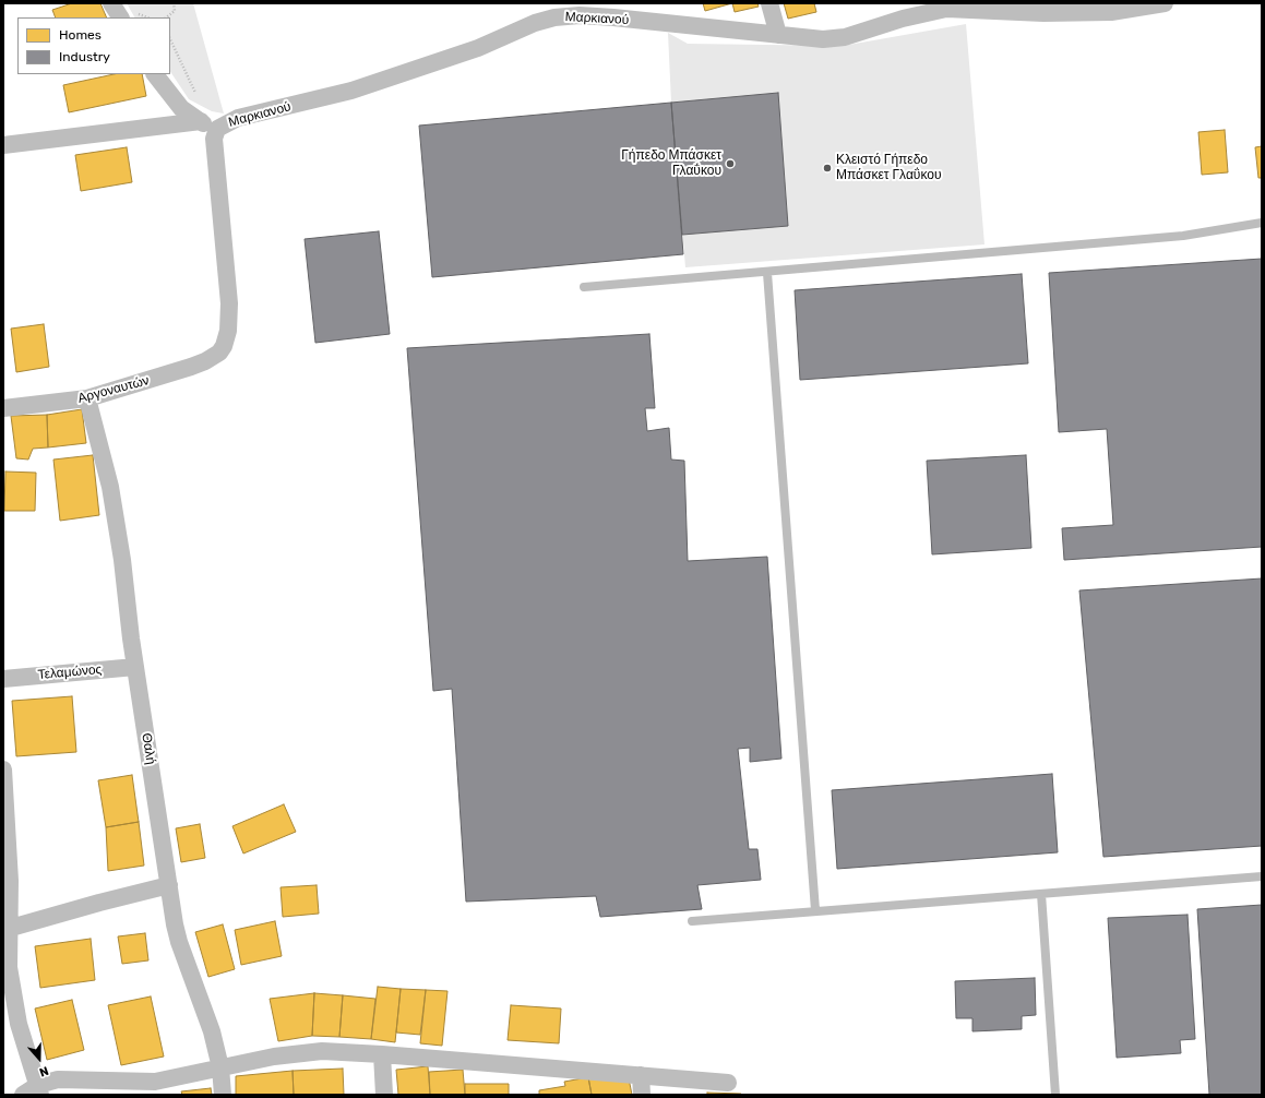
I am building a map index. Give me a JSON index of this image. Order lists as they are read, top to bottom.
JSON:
{
  "streets": {
    "street": [
      "Μαρκιανού",
      "Αργοναυτών",
      "Τελαμώνος",
      "Θαλή"
    ]
  },
  "crossings": [
    ["Μαρκιανού", "Αργοναυτών"],
    ["Αργοναυτών", "Θαλή"],
    ["Τελαμώνος", "Θαλή"]
  ],
  "places": ["Γήπεδο Μπάσκετ Γλαΰκου", "Κλειστό Γήπεδο Μπάσκετ Γλαΰκου"],
  "legend": ["Homes", "Industry"],
  "north": "bottom"
}
